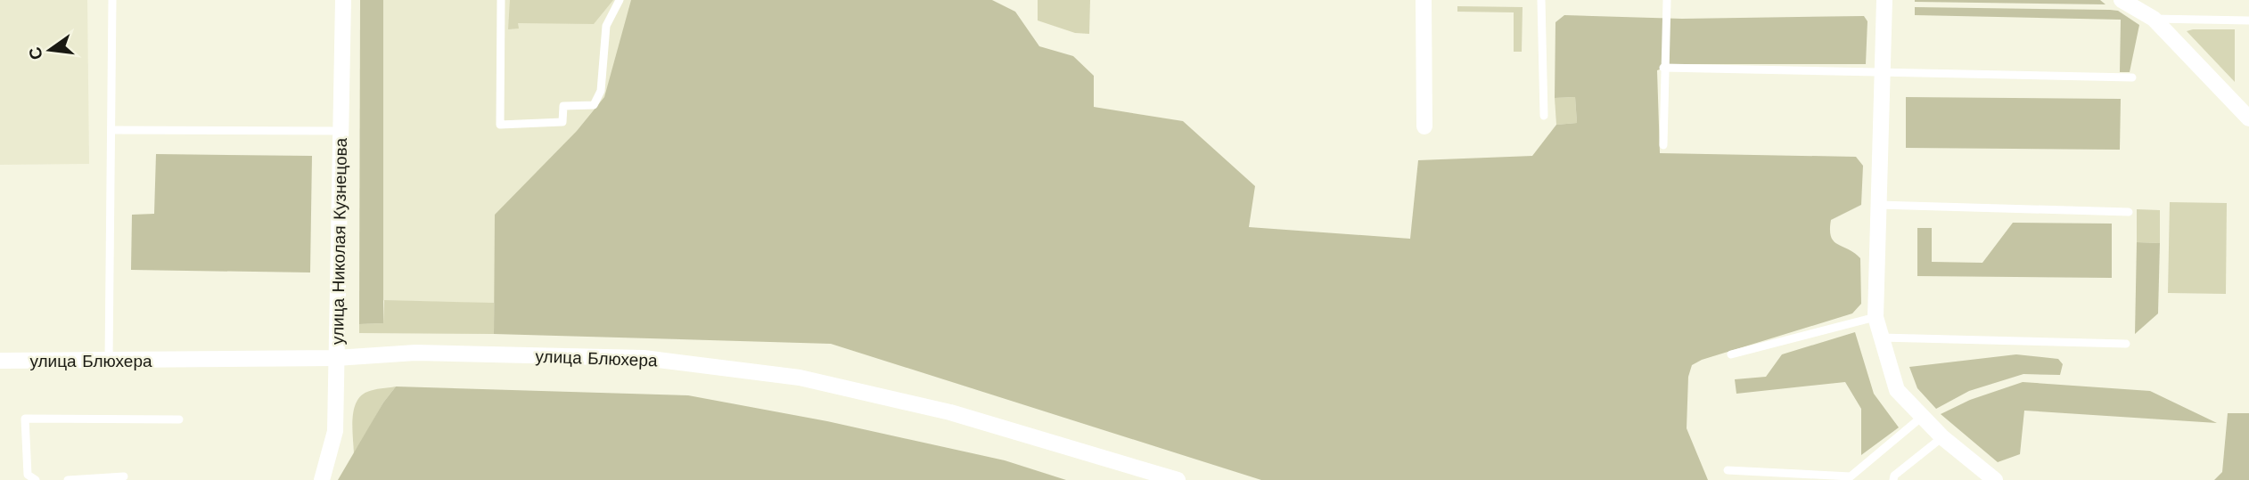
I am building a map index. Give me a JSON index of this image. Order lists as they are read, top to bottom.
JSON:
{
  "streets": {
    "street": ["улица Николая Кузнецова", "улица Блюхера"]
  },
  "crossings": [
    ["улица Николая Кузнецова", "улица Блюхера"]
  ],
  "north": "left"
}
